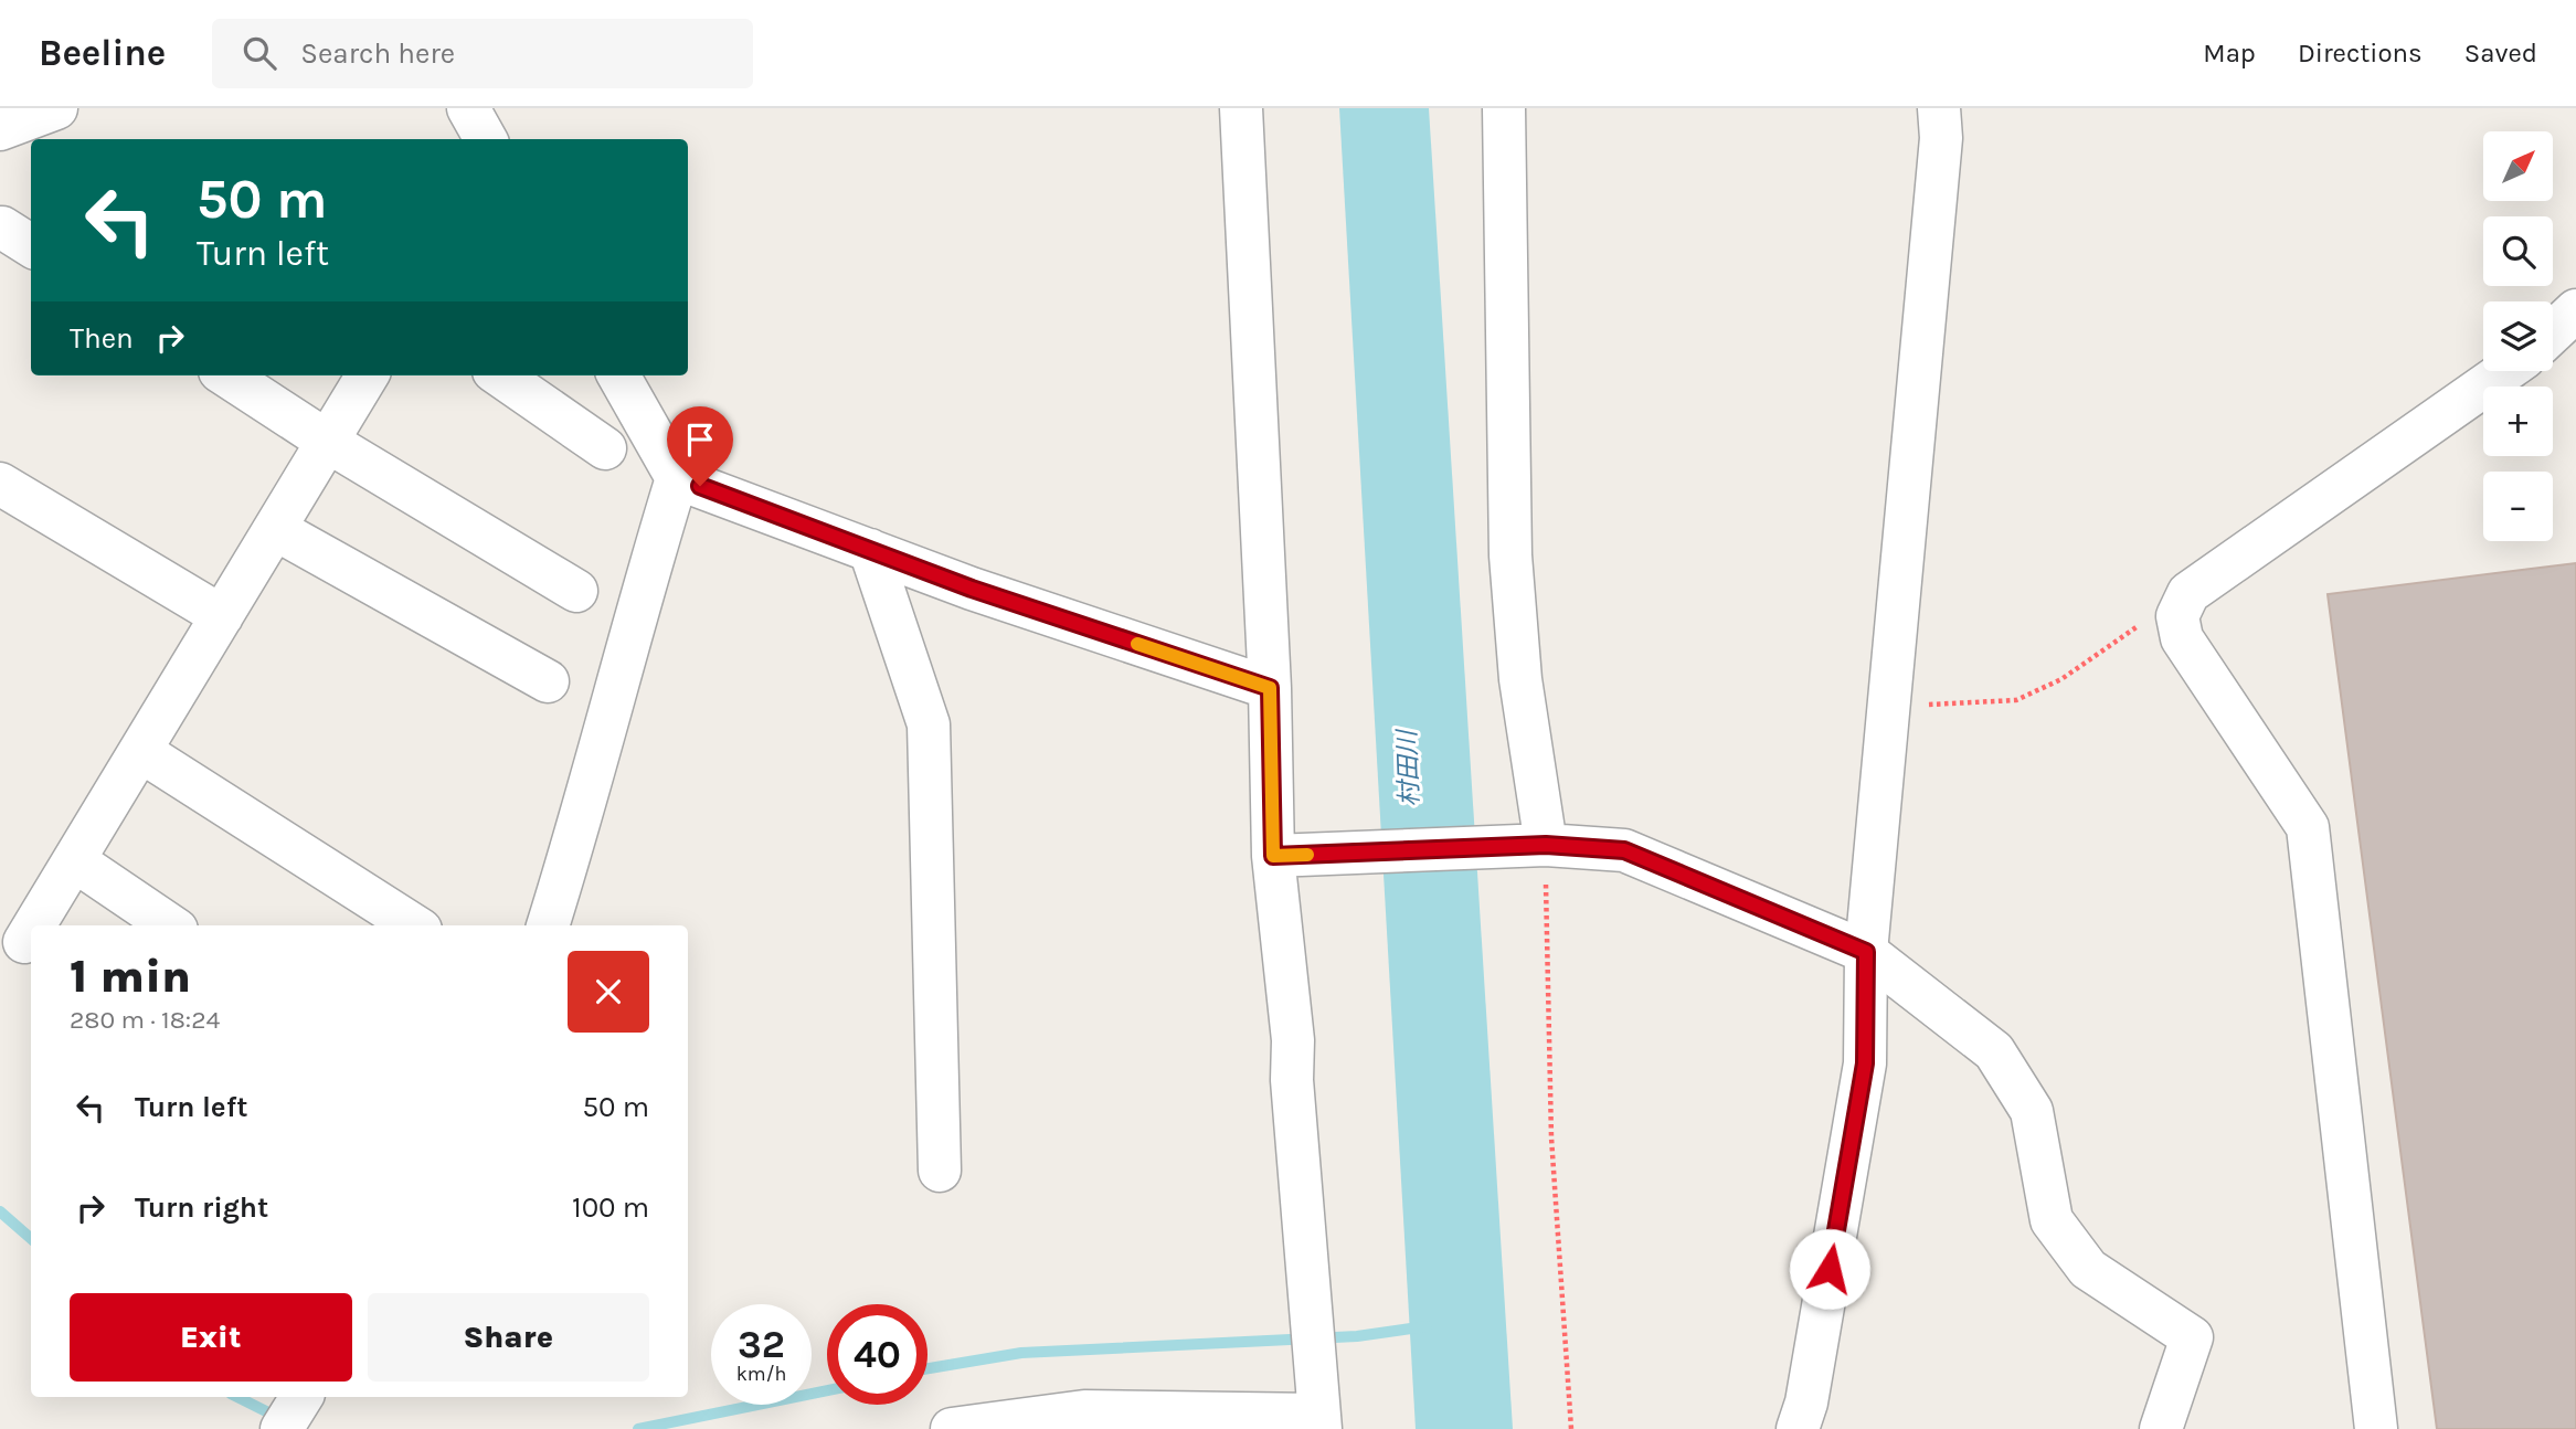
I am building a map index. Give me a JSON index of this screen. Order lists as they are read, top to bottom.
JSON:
{
  "water": ["村田川"],
  "north": "top right",
  "page": {
    "header": "Beeline",
    "search": "Search here",
    "nav": ["Map", "Directions", "Saved"],
    "map_buttons": ["+", "−"],
    "turn": ["50 m", "Turn left"],
    "then": "Then",
    "heading": ["1 min", "280 m · 18:24"],
    "list": [
      {
        "name": "Turn left",
        "value": "50 m"
      },
      {
        "name": "Turn right",
        "value": "100 m"
      }
    ],
    "buttons": ["Exit", "Share"],
    "speed": "32 km/h",
    "limit": "40"
  }
}
